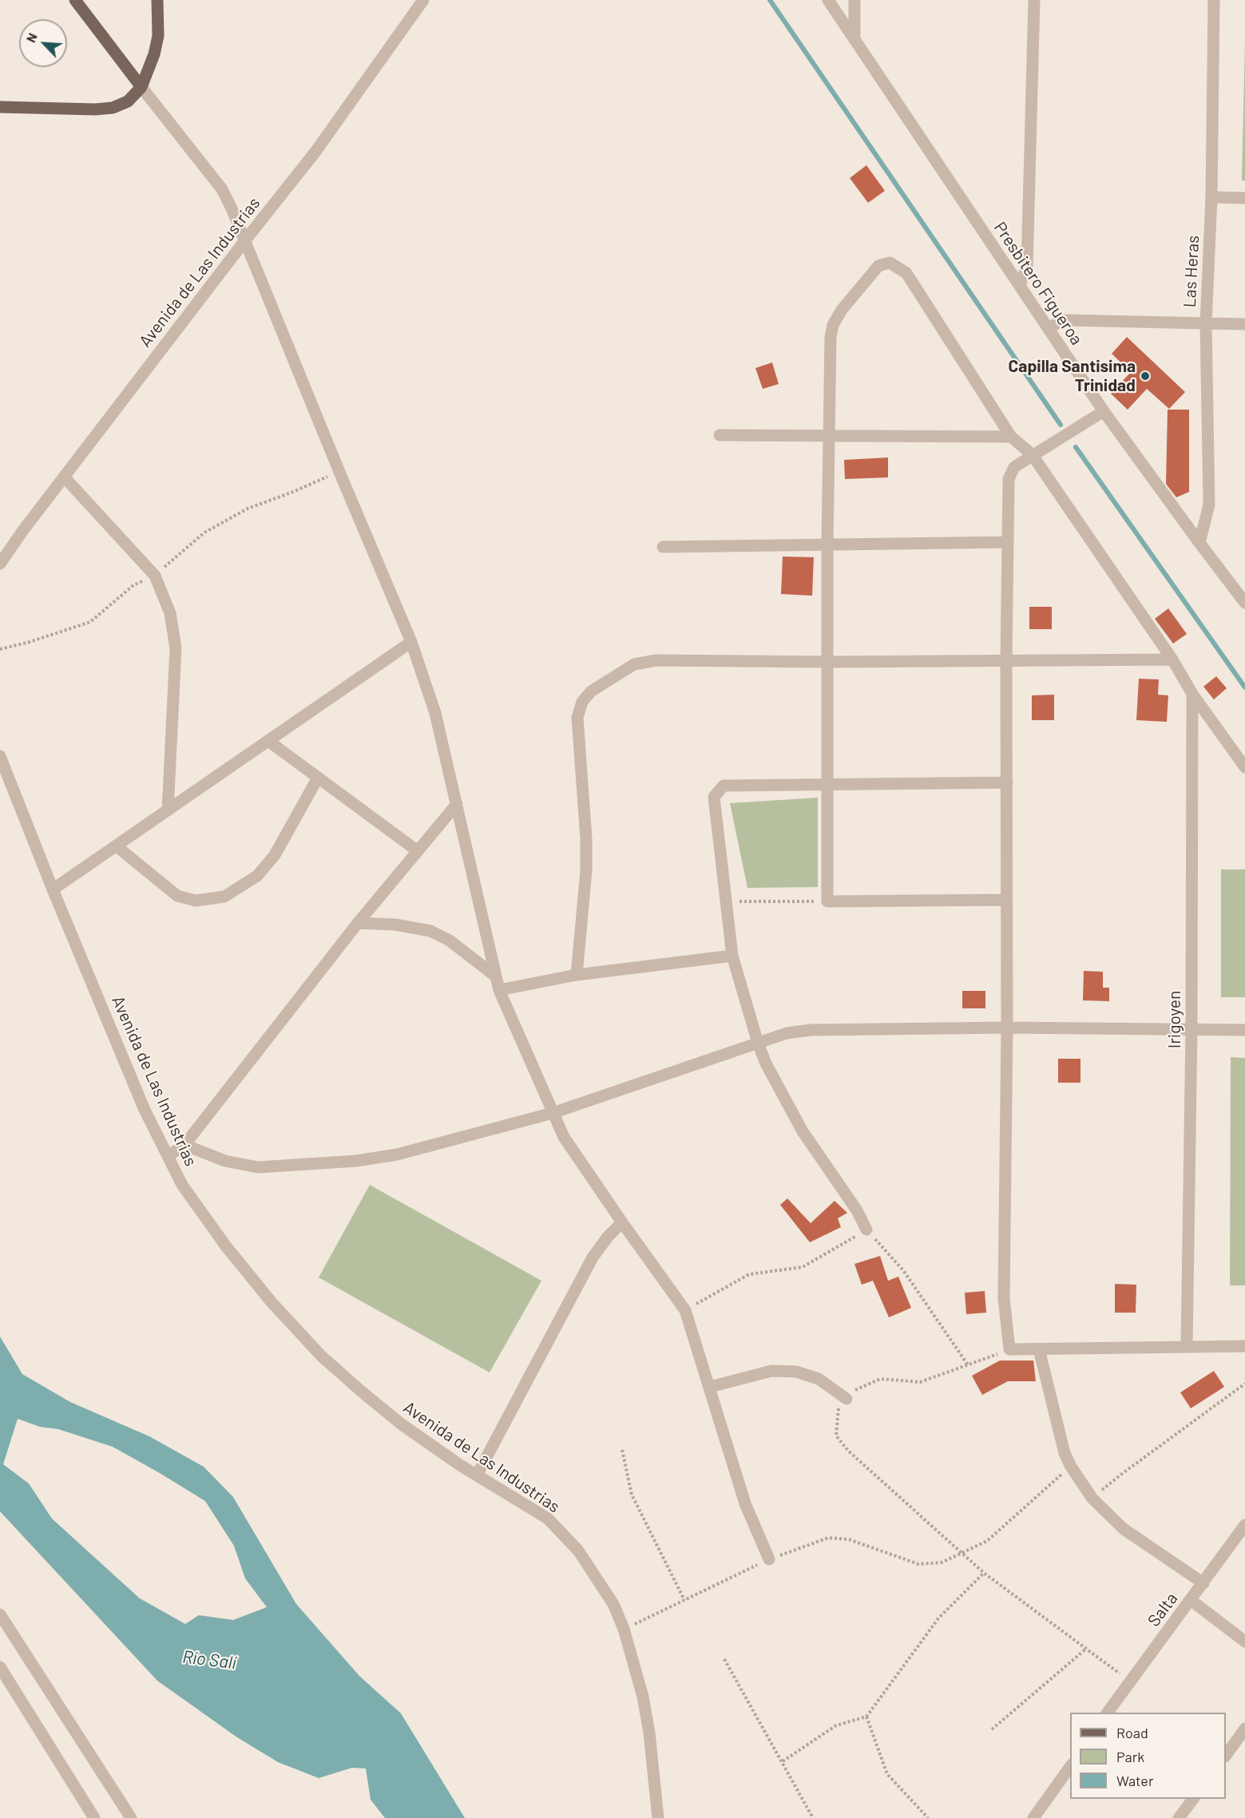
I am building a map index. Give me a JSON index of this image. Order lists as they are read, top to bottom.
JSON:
{
  "streets": {
    "street": [
      "Las Heras",
      "Avenida de Las Industrias",
      "Presbitero Figueroa",
      "Irigoyen",
      "Salta"
    ]
  },
  "crossings": [
    ["Las Heras", "Presbitero Figueroa"]
  ],
  "water": ["Río Salí"],
  "places": ["Capilla Santisima Trinidad"],
  "legend": ["Road", "Park", "Water"],
  "north": "top left"
}
